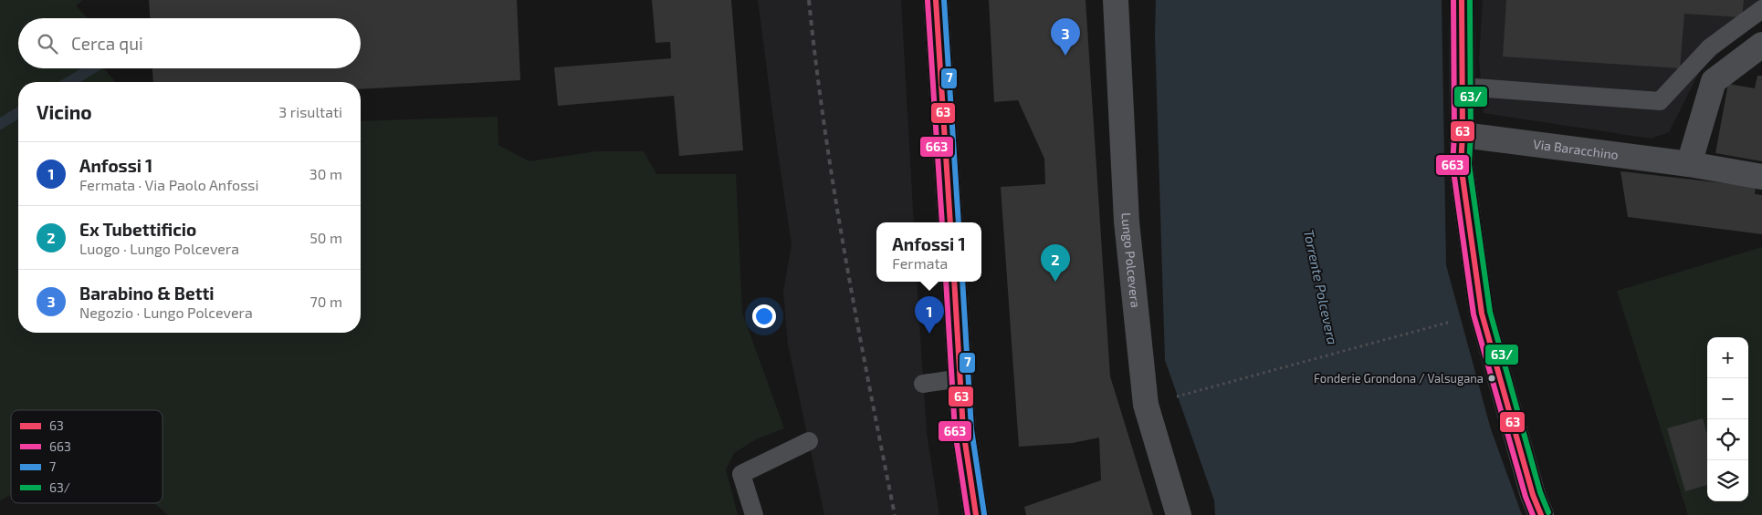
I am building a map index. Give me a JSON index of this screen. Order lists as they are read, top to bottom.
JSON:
{
  "streets": {
    "street": ["Via Baracchino", "Lungo Polcevera"]
  },
  "water": ["Torrente Polcevera"],
  "places": ["Fonderie Grondona / Valsugana"],
  "lines": [
    "transit line 63",
    "transit line 663",
    "transit line 7",
    "transit line 63/"
  ],
  "legend": [
    "63",
    "663",
    "7",
    "63/"
  ],
  "page": {
    "pins": ["3", "2", "1"],
    "search": "Cerca qui",
    "heading": ["Vicino", "3 risultati"],
    "list": [
      {
        "mark": "1",
        "name": "Anfossi 1",
        "note": "Fermata · Via Paolo Anfossi",
        "value": "30 m"
      },
      {
        "mark": "2",
        "name": "Ex Tubettificio",
        "note": "Luogo · Lungo Polcevera",
        "value": "50 m"
      },
      {
        "mark": "3",
        "name": "Barabino & Betti",
        "note": "Negozio · Lungo Polcevera",
        "value": "70 m"
      }
    ],
    "popup": ["Anfossi 1", "Fermata"],
    "map_buttons": ["+", "−"]
  }
}
